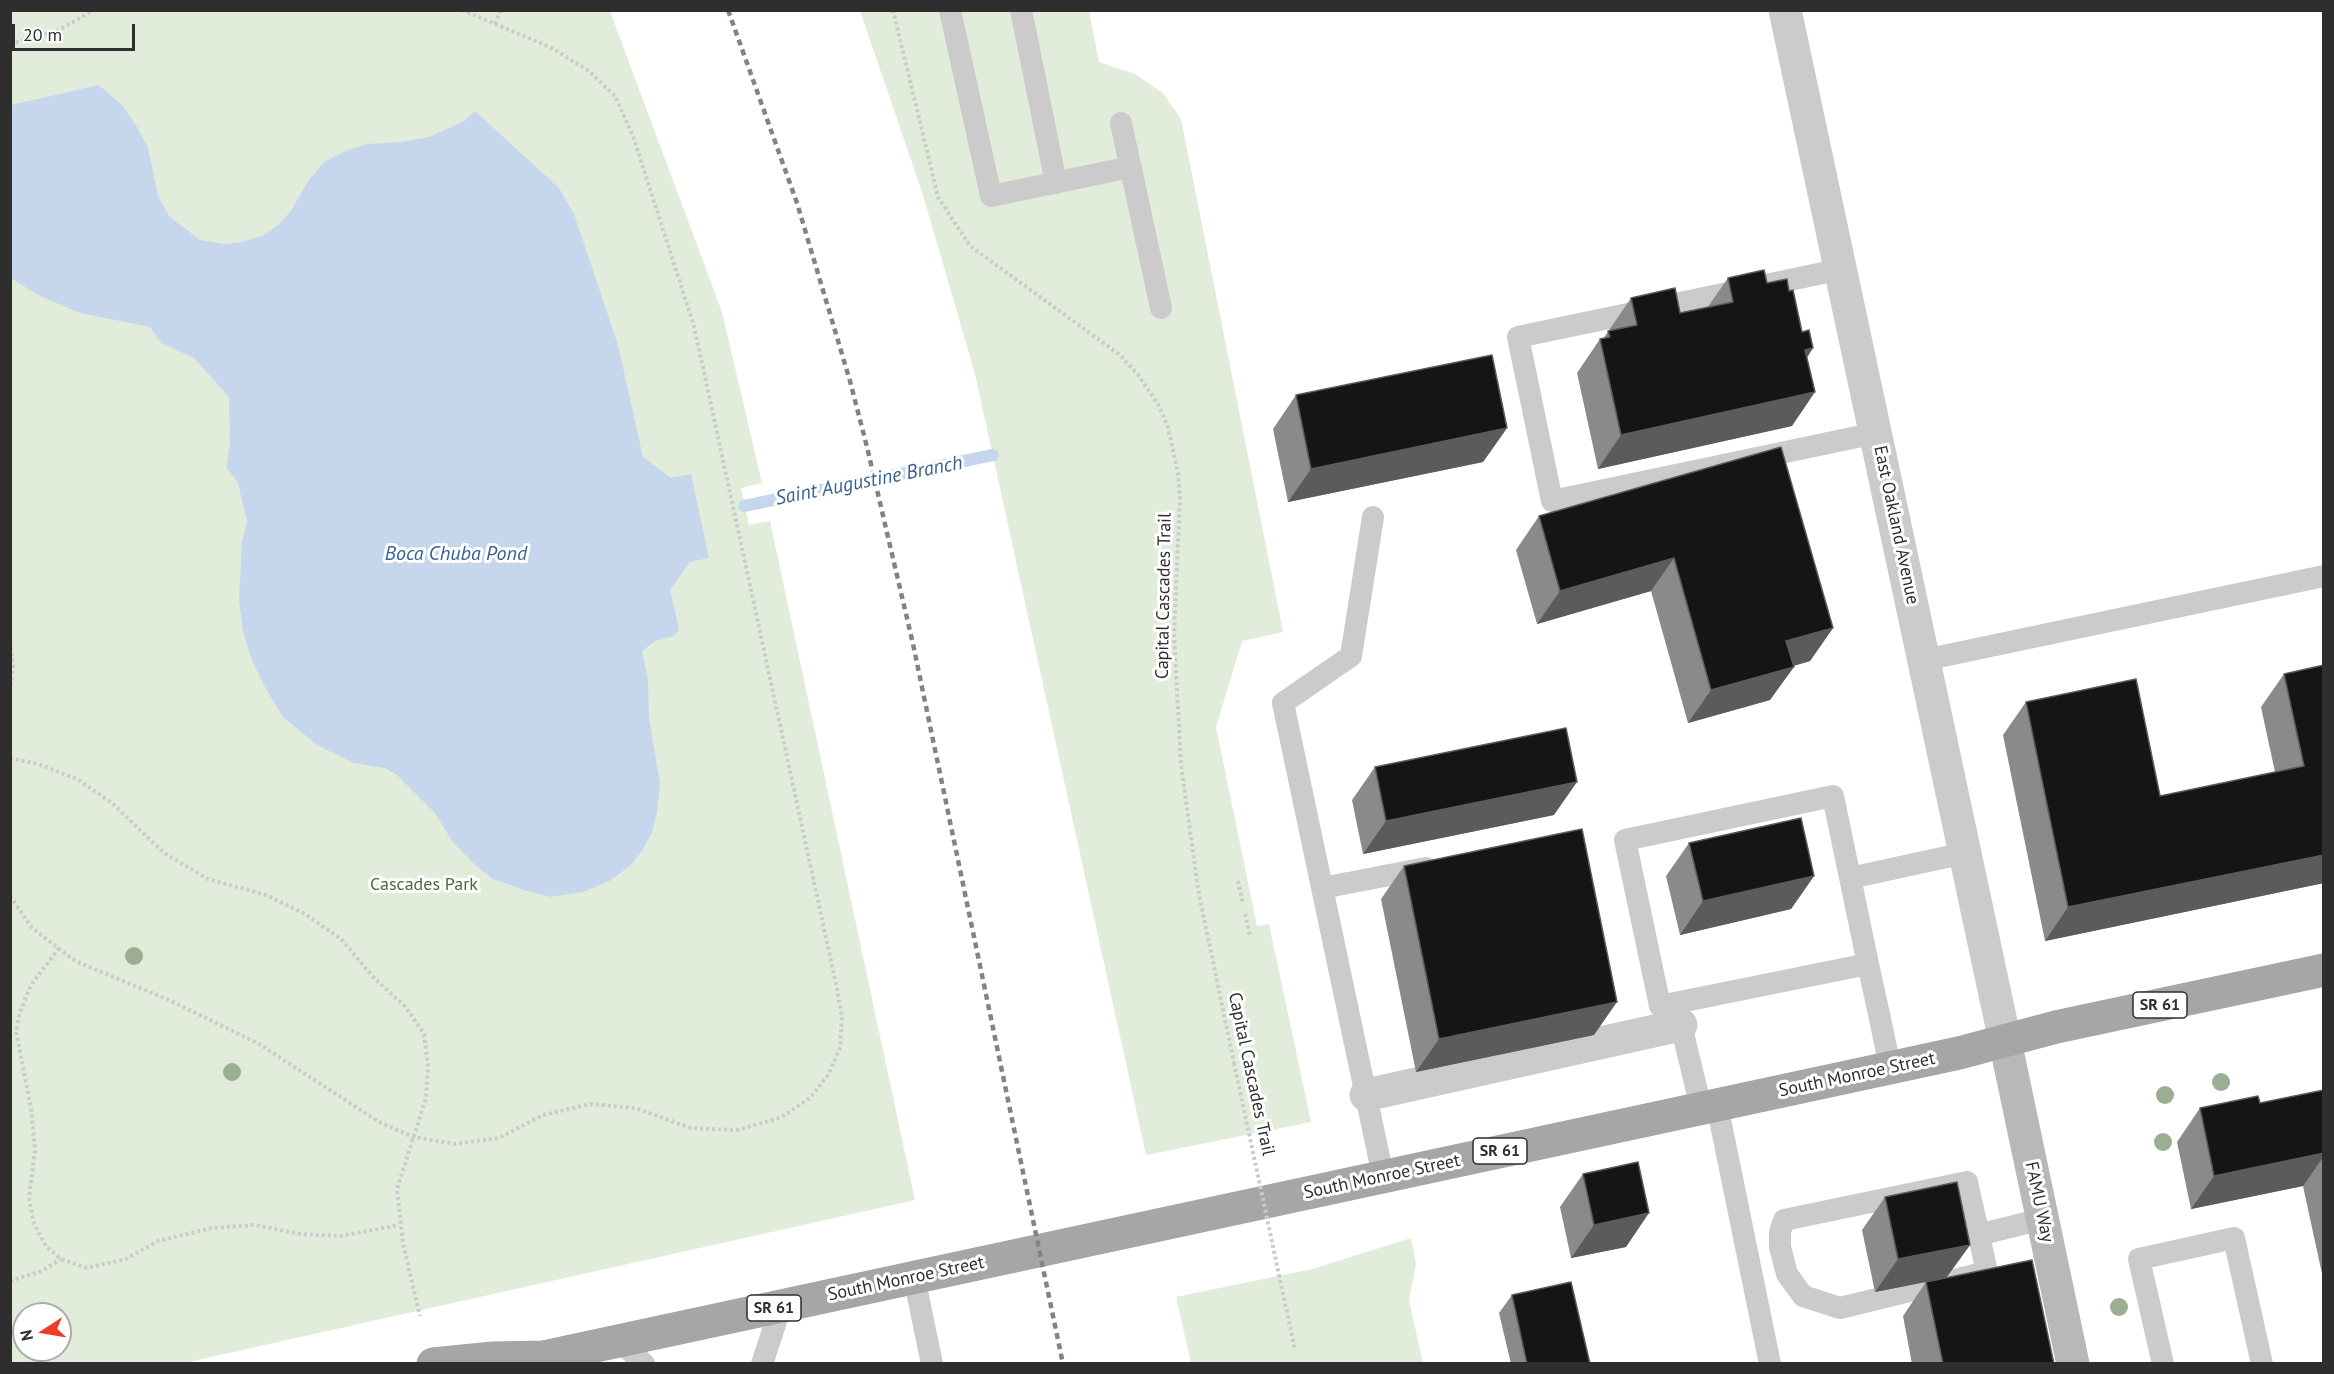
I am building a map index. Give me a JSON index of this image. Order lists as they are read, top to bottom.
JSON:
{
  "streets": {
    "main road": ["SR 61", "South Monroe Street"],
    "street": ["East Oakland Avenue", "FAMU Way"],
    "path": ["Capital Cascades Trail"]
  },
  "crossings": [
    ["East Oakland Avenue", "South Monroe Street"],
    ["East Oakland Avenue", "FAMU Way"],
    ["South Monroe Street", "FAMU Way"]
  ],
  "water": ["Saint Augustine Branch", "Boca Chuba Pond"],
  "parks": ["Cascades Park"],
  "scale_bar": "20 m",
  "north": "left"
}
